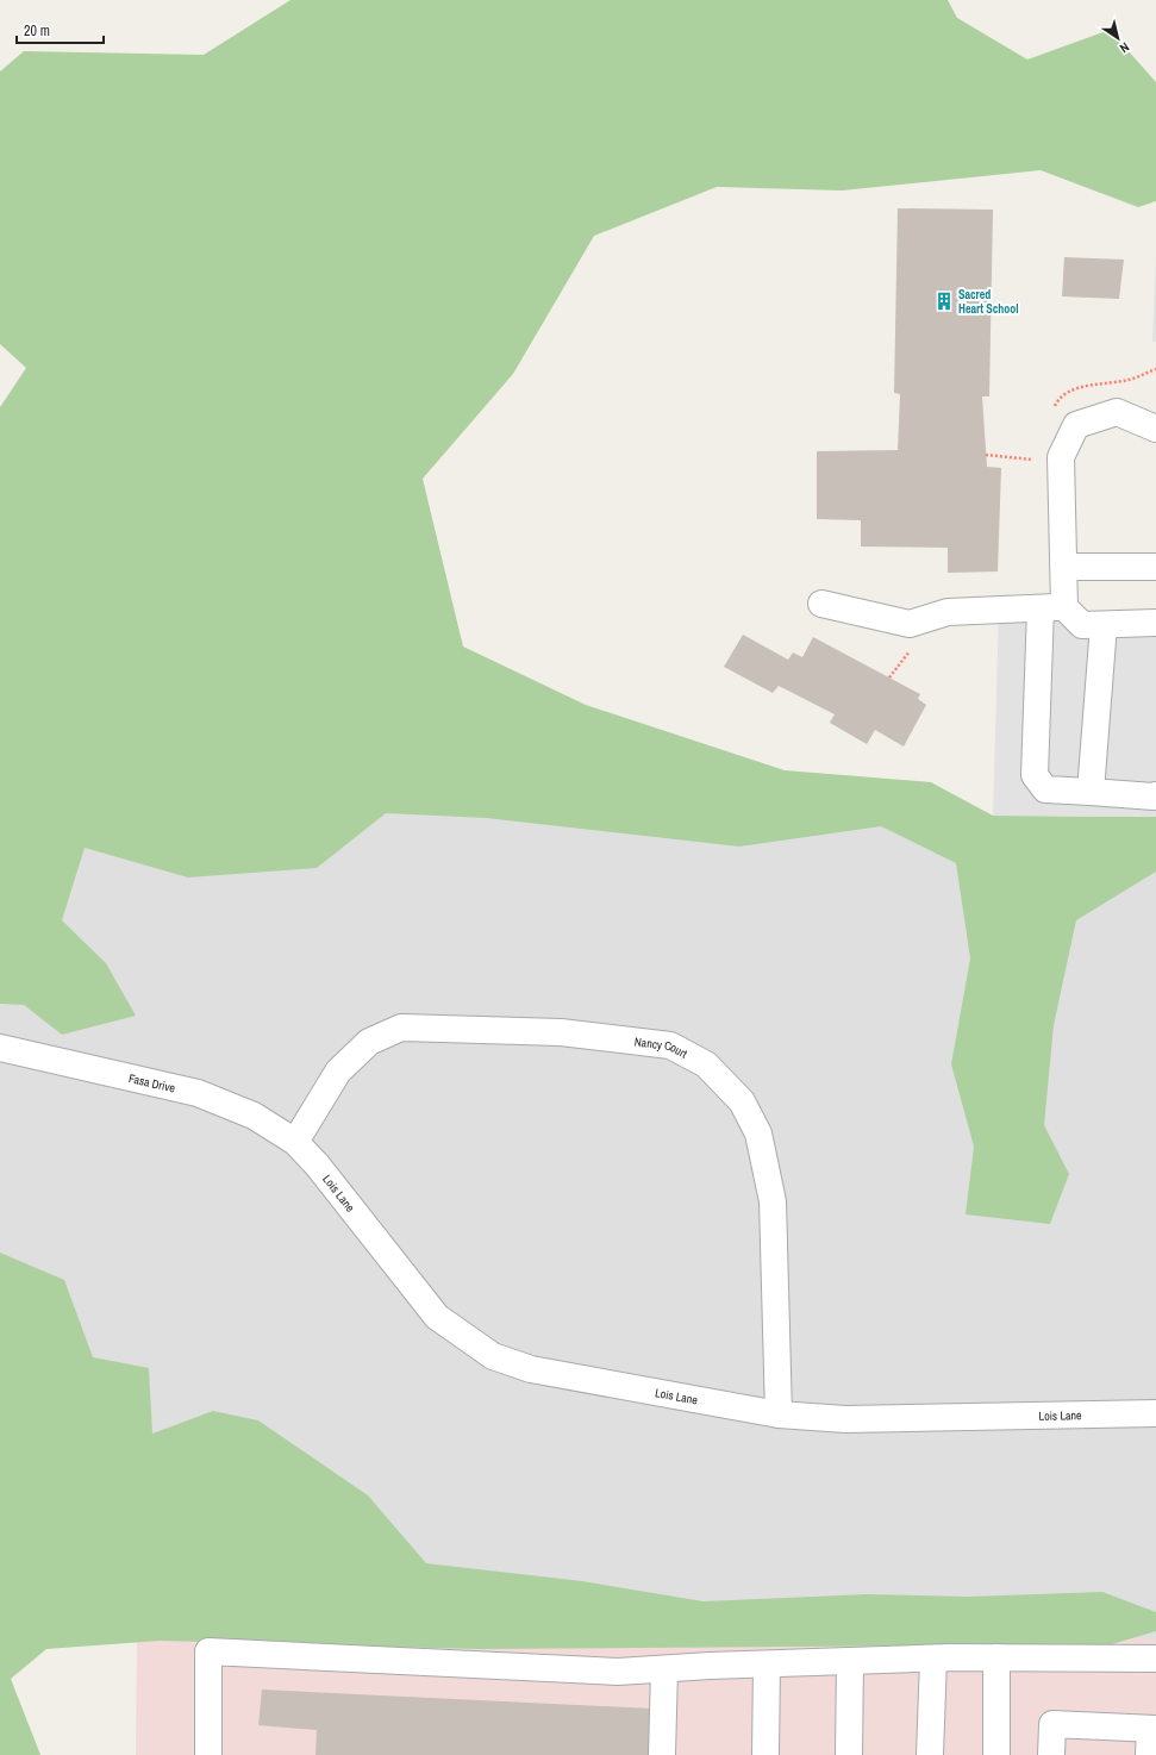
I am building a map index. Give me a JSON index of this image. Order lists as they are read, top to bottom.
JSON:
{
  "streets": {
    "street": ["Nancy Court", "Fasa Drive", "Lois Lane"]
  },
  "crossings": [
    ["Nancy Court", "Fasa Drive"],
    ["Nancy Court", "Lois Lane"],
    ["Fasa Drive", "Lois Lane"]
  ],
  "places": {
    "building": ["Sacred Heart School"]
  },
  "scale_bar": "20 m",
  "north": "bottom right"
}
